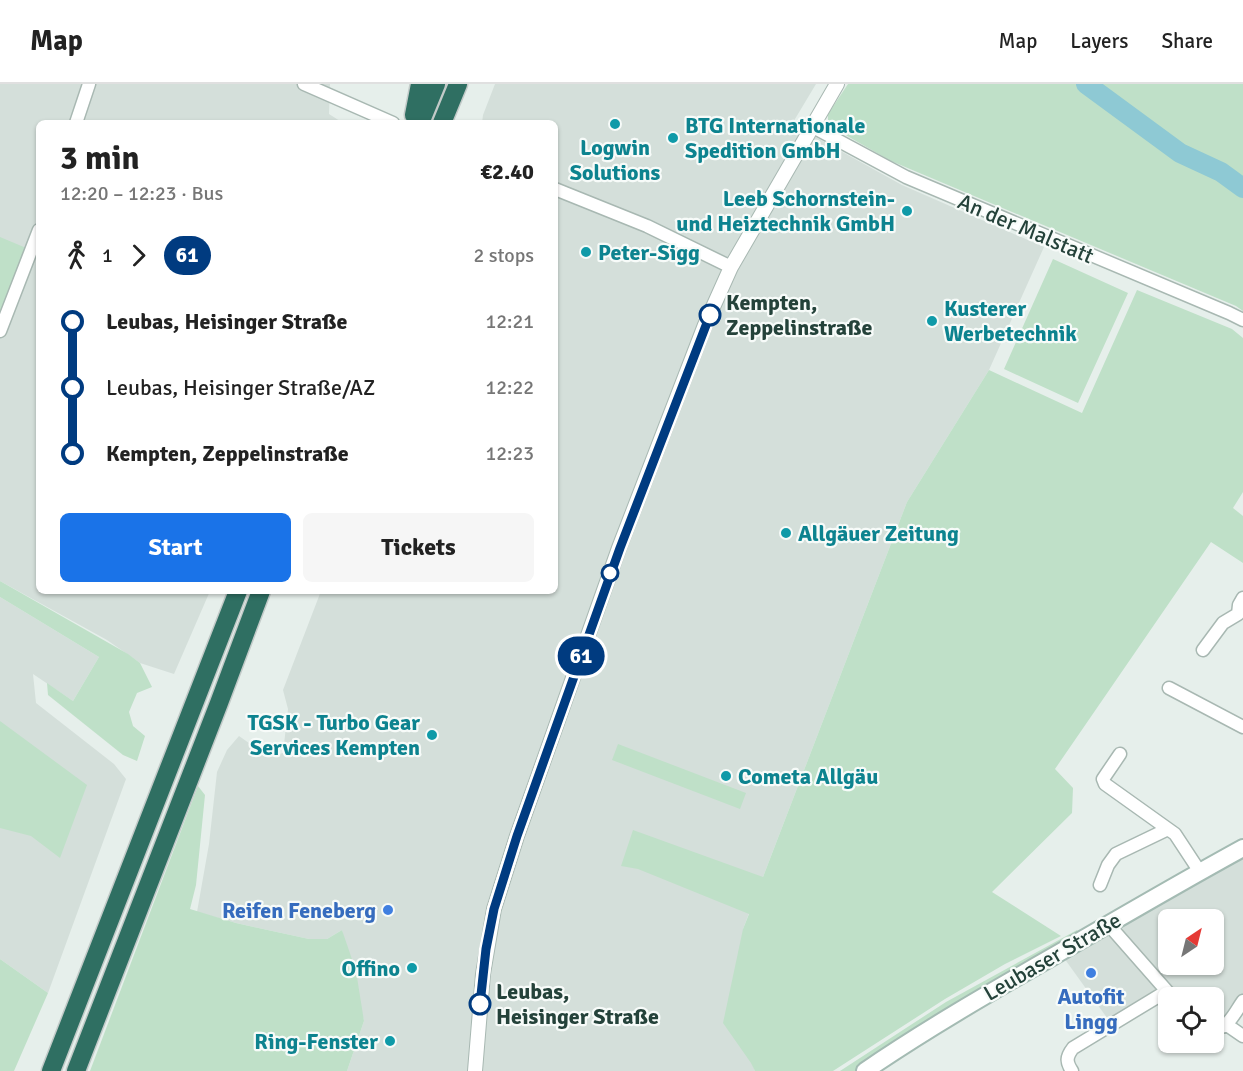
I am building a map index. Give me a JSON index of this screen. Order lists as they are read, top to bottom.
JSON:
{
  "streets": {
    "main road": ["Leubaser Straße"],
    "street": ["An der Malstatt"]
  },
  "places": [
    "Logwin Solutions",
    "BTG Internationale Spedition GmbH",
    "Leeb Schornstein- und Heiztechnik GmbH",
    "Peter-Sigg",
    "Kempten, Zeppelinstraße",
    "Kusterer Werbetechnik",
    "Allgäuer Zeitung",
    "TGSK - Turbo Gear Services Kempten",
    "Cometa Allgäu",
    "Reifen Feneberg",
    "Offino",
    "Autofit Lingg",
    "Leubas, Heisinger Straße",
    "Ring-Fenster"
  ],
  "lines": ["bus line 61"],
  "north": "top right",
  "page": {
    "header": "Map",
    "nav": ["Map", "Layers", "Share"],
    "on_map": "61",
    "heading": ["3 min", "12:20 – 12:23 · Bus", "€2.40"],
    "legs": ["1", "61", "2 stops"],
    "list": [
      {
        "name": "Leubas, Heisinger Straße",
        "value": "12:21"
      },
      {
        "name": "Leubas, Heisinger Straße/AZ",
        "value": "12:22"
      },
      {
        "name": "Kempten, Zeppelinstraße",
        "value": "12:23"
      }
    ],
    "buttons": ["Start", "Tickets"]
  }
}
